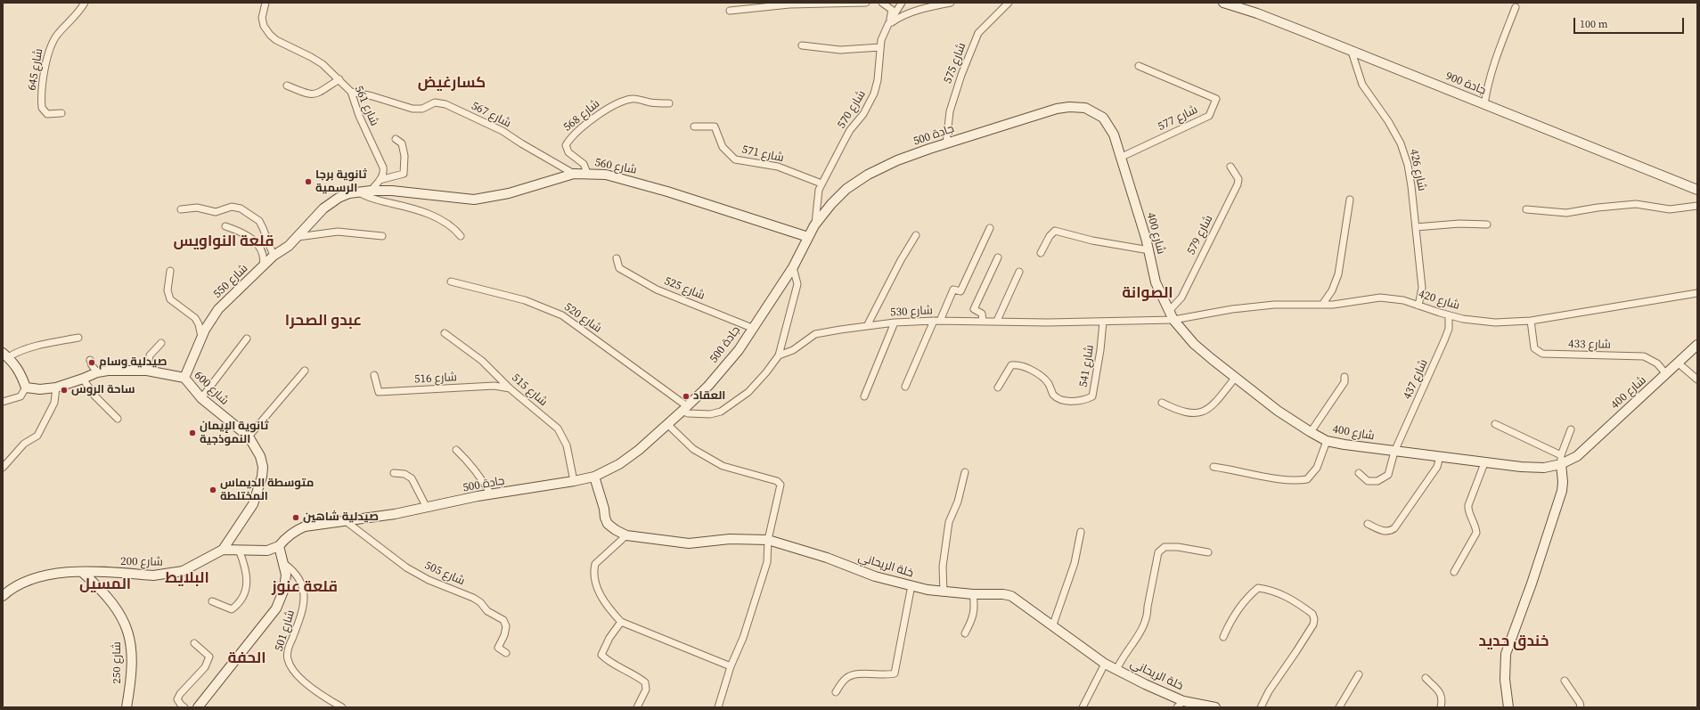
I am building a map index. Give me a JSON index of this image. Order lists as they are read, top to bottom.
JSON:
{
  "streets": {
    "main road": [
      "جادة 900",
      "جادة 500",
      "شارع 560",
      "شارع 400",
      "شارع 550",
      "شارع 600",
      "شارع 200",
      "خلة الريحاني",
      "شارع 250"
    ],
    "street": [
      "شارع 575",
      "شارع 645",
      "شارع 561",
      "شارع 570",
      "شارع 567",
      "شارع 568",
      "شارع 577",
      "شارع 571",
      "شارع 426",
      "شارع 579",
      "شارع 525",
      "شارع 420",
      "شارع 530",
      "شارع 520",
      "شارع 433",
      "شارع 541",
      "شارع 516",
      "شارع 437",
      "شارع 515",
      "شارع 505",
      "شارع 501"
    ]
  },
  "crossings": [
    ["شارع 575", "جادة 500"],
    ["جادة 900", "شارع 426"],
    ["شارع 561", "شارع 567"],
    ["شارع 570", "جادة 500"],
    ["شارع 570", "شارع 571"],
    ["شارع 567", "شارع 560"],
    ["شارع 568", "شارع 560"],
    ["شارع 577", "جادة 500"],
    ["شارع 577", "شارع 400"],
    ["جادة 500", "شارع 560"],
    ["جادة 500", "شارع 400"],
    ["جادة 500", "شارع 525"],
    ["جادة 500", "شارع 520"],
    ["جادة 500", "شارع 515"],
    ["جادة 500", "شارع 200"],
    ["جادة 500", "خلة الريحاني"],
    ["جادة 500", "شارع 505"],
    ["شارع 560", "شارع 550"],
    ["شارع 426", "شارع 420"],
    ["شارع 400", "شارع 579"],
    ["شارع 400", "شارع 420"],
    ["شارع 400", "شارع 530"],
    ["شارع 400", "شارع 433"],
    ["شارع 400", "شارع 437"],
    ["شارع 550", "شارع 600"],
    ["شارع 420", "شارع 530"],
    ["شارع 420", "شارع 433"],
    ["شارع 420", "شارع 437"],
    ["شارع 530", "شارع 541"],
    ["شارع 516", "شارع 515"],
    ["شارع 600", "شارع 200"],
    ["شارع 200", "شارع 250"]
  ],
  "districts": [
    "كسارغيض",
    "قلعة النواويس",
    "الصوانة",
    "عبدو الصحرا",
    "البلايط",
    "المسيل",
    "قلعة عنوز",
    "خندق حديد",
    "الحفة"
  ],
  "places": [
    "ثانوية برجا الرسمية",
    "صيدلية وسام",
    "ساحة الروس",
    "العقاد",
    "ثانوية الإيمان النموذجية",
    "متوسطة الديماس المختلطة",
    "صيدلية شاهين"
  ],
  "scale_bar": "100 m"
}
